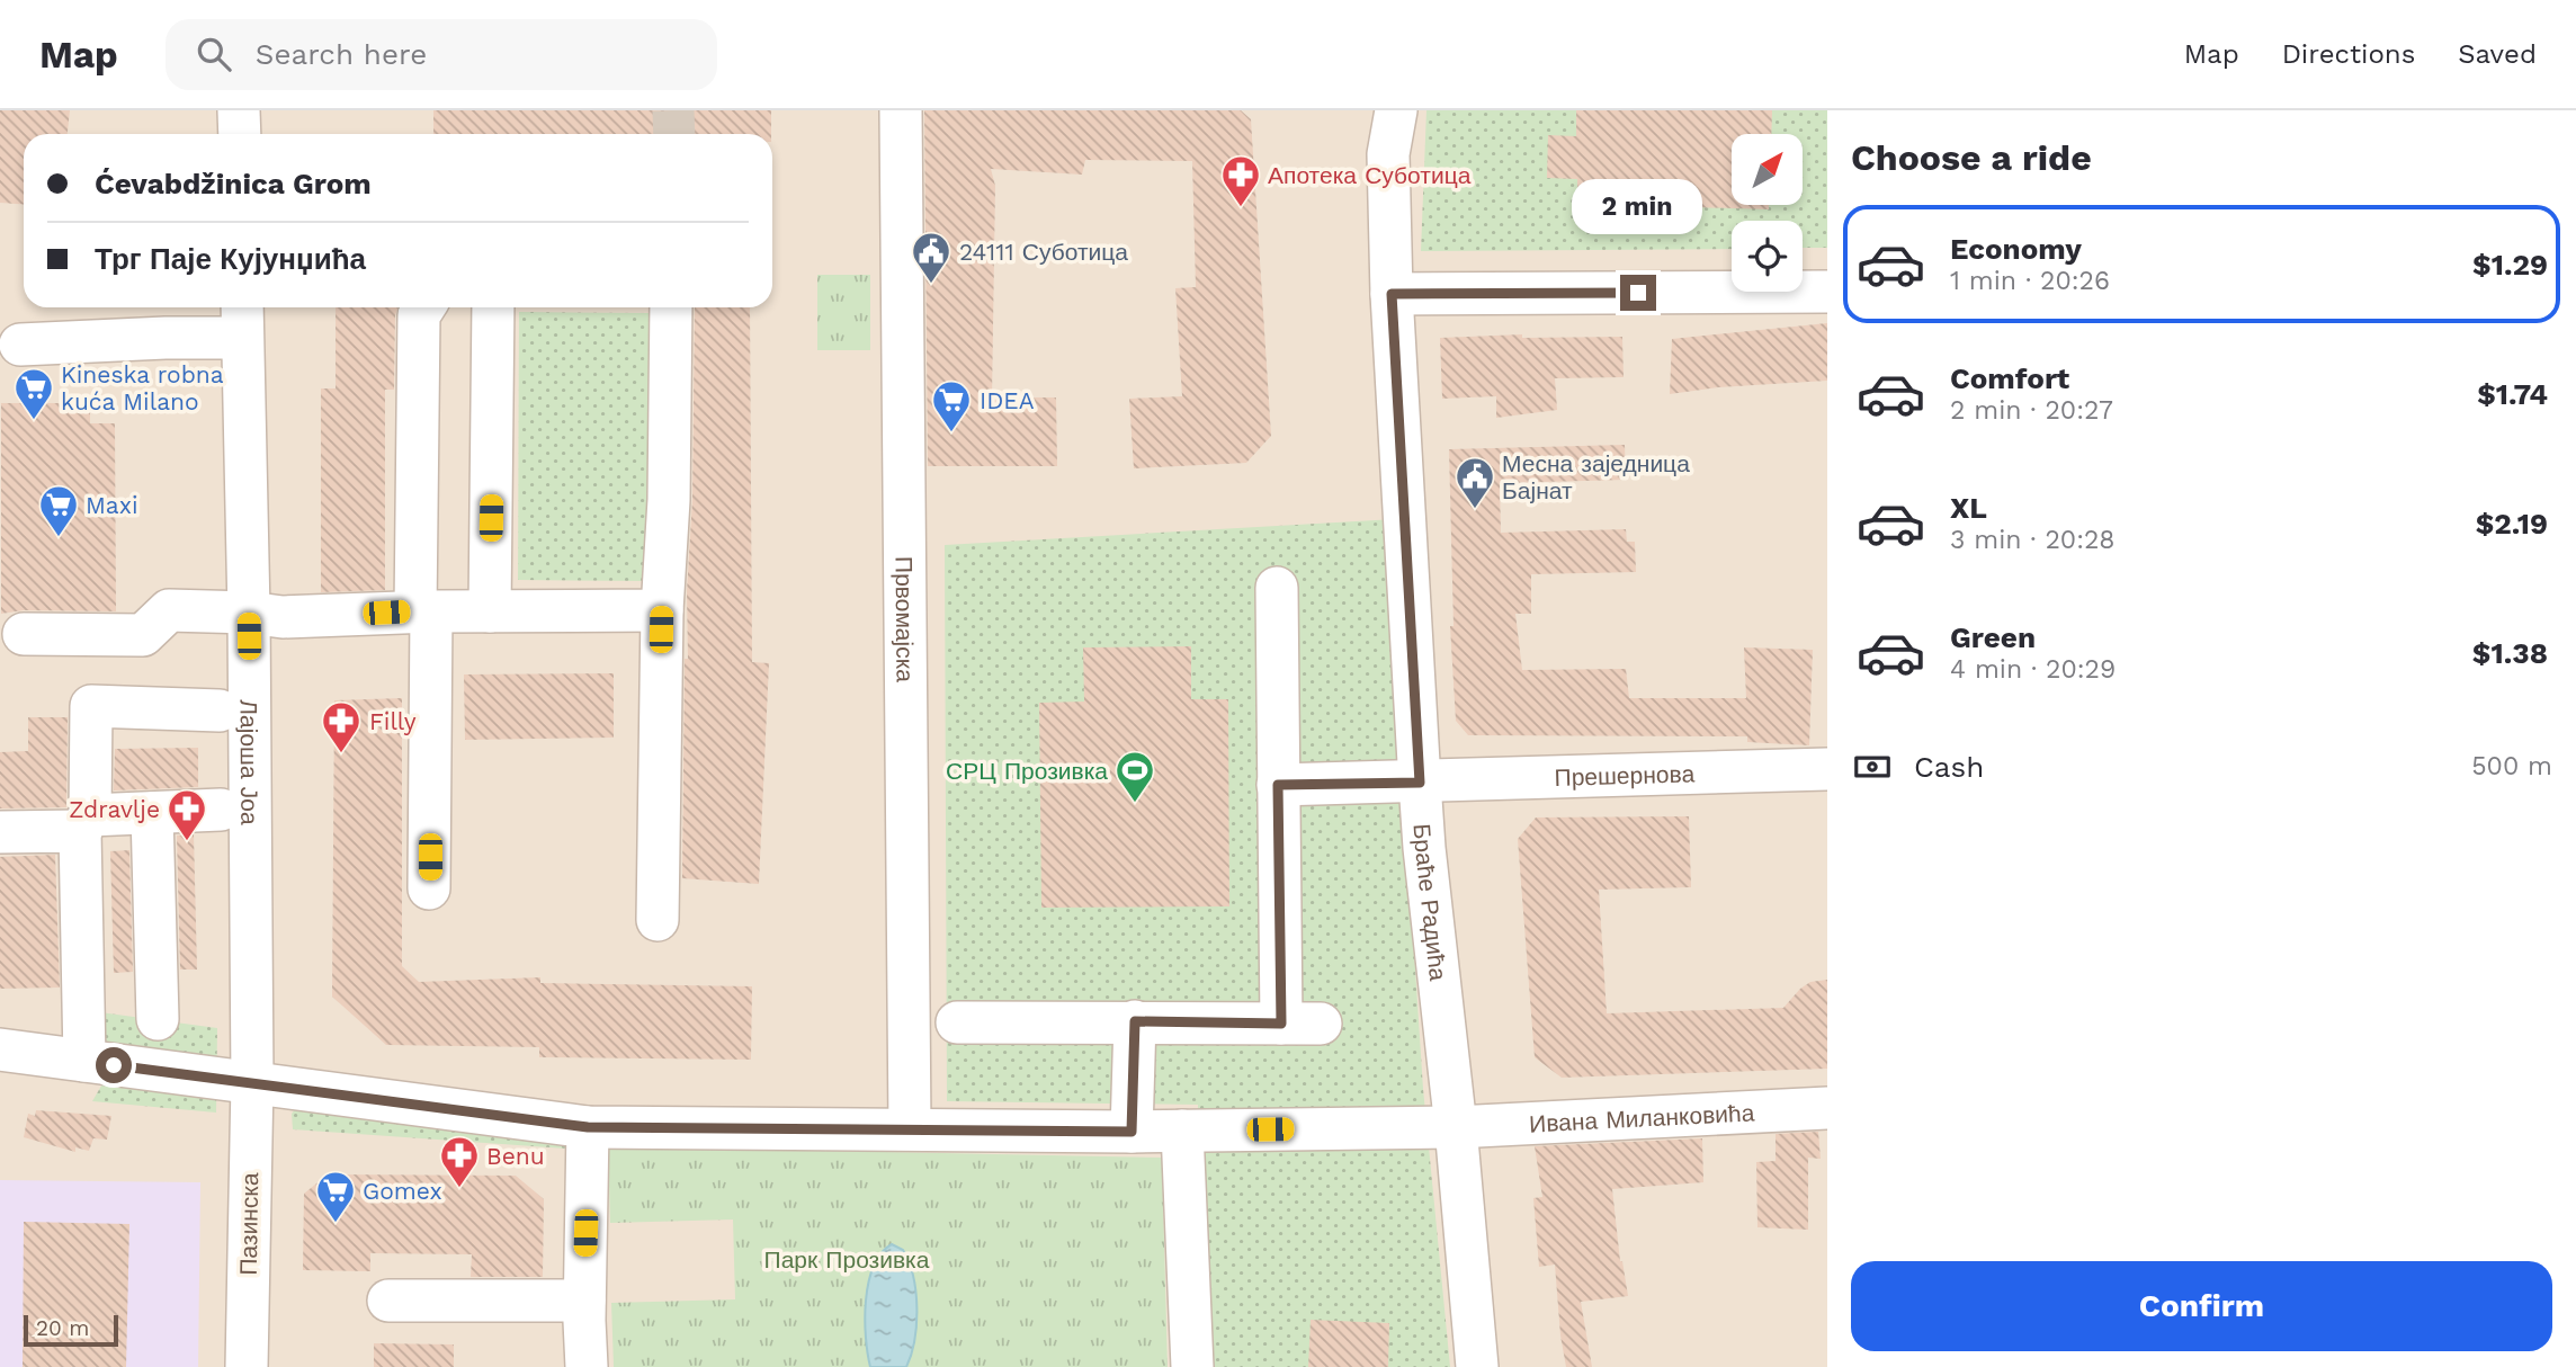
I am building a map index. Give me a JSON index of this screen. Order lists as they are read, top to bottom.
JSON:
{
  "streets": {
    "street": [
      "Првомајска",
      "Лајоша Јоа",
      "Прешернова",
      "Браће Радића",
      "Ивана Миланковића",
      "Пазинска"
    ]
  },
  "crossings": [
    ["Првомајска", "Ивана Миланковића"],
    ["Лајоша Јоа", "Ивана Миланковића"],
    ["Лајоша Јоа", "Пазинска"],
    ["Прешернова", "Браће Радића"],
    ["Браће Радића", "Ивана Миланковића"],
    ["Ивана Миланковића", "Пазинска"]
  ],
  "parks": ["Парк Прозивка"],
  "places": {
    "pharmacy": [
      "Апотека Суботица",
      "Filly",
      "Zdravlje",
      "Benu"
    ],
    "public building": ["24111 Суботица", "Месна заједница Бајнат"],
    "supermarket": [
      "Kineska robna kuća Milano",
      "IDEA",
      "Maxi",
      "Gomex"
    ],
    "sports": ["СРЦ Прозивка"]
  },
  "scale_bar": "20 m",
  "north": "top right",
  "page": {
    "header": "Map",
    "search": "Search here",
    "nav": ["Map", "Directions", "Saved"],
    "heading": "Choose a ride",
    "banner": ["Ćevabdžinica Grom", "Трг Паје Кујунџића"],
    "bubble": "2 min",
    "list": [
      {
        "name": "Economy",
        "note": "1 min · 20:26",
        "value": "$1.29"
      },
      {
        "name": "Comfort",
        "note": "2 min · 20:27",
        "value": "$1.74"
      },
      {
        "name": "XL",
        "note": "3 min · 20:28",
        "value": "$2.19"
      },
      {
        "name": "Green",
        "note": "4 min · 20:29",
        "value": "$1.38"
      }
    ],
    "pay": ["Cash", "500 m"],
    "buttons": "Confirm",
    "scale": "20 m"
  }
}
